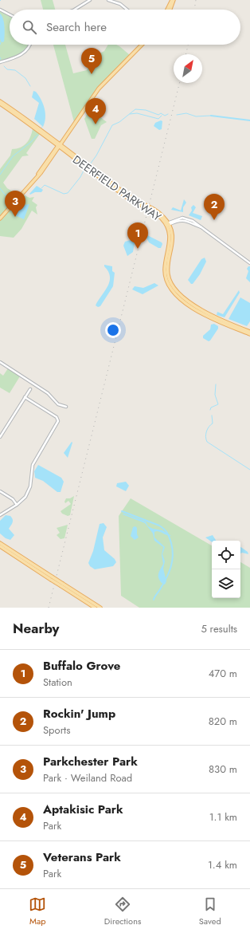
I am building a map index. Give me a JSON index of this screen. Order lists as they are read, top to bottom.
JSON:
{
  "streets": {
    "main road": ["DEERFIELD PARKWAY"]
  },
  "north": "top right",
  "page": {
    "search": "Search here",
    "pins": [
      "5",
      "4",
      "3",
      "2",
      "1"
    ],
    "heading": ["Nearby", "5 results"],
    "list": [
      {
        "mark": "1",
        "name": "Buffalo Grove",
        "note": "Station",
        "value": "470 m"
      },
      {
        "mark": "2",
        "name": "Rockin' Jump",
        "note": "Sports",
        "value": "820 m"
      },
      {
        "mark": "3",
        "name": "Parkchester Park",
        "note": "Park · Weiland Road",
        "value": "830 m"
      },
      {
        "mark": "4",
        "name": "Aptakisic Park",
        "note": "Park",
        "value": "1.1 km"
      },
      {
        "mark": "5",
        "name": "Veterans Park",
        "note": "Park",
        "value": "1.4 km"
      }
    ],
    "nav": ["Map", "Directions", "Saved"]
  }
}
